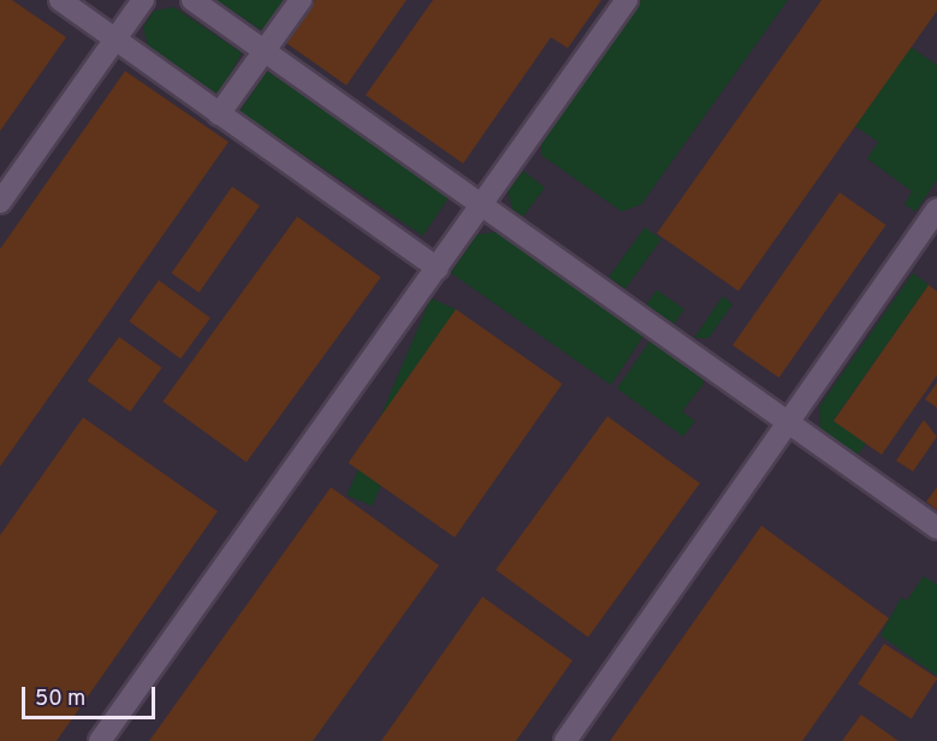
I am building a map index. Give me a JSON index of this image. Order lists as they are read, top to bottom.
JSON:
{
  "scale_bar": "50 m"
}
